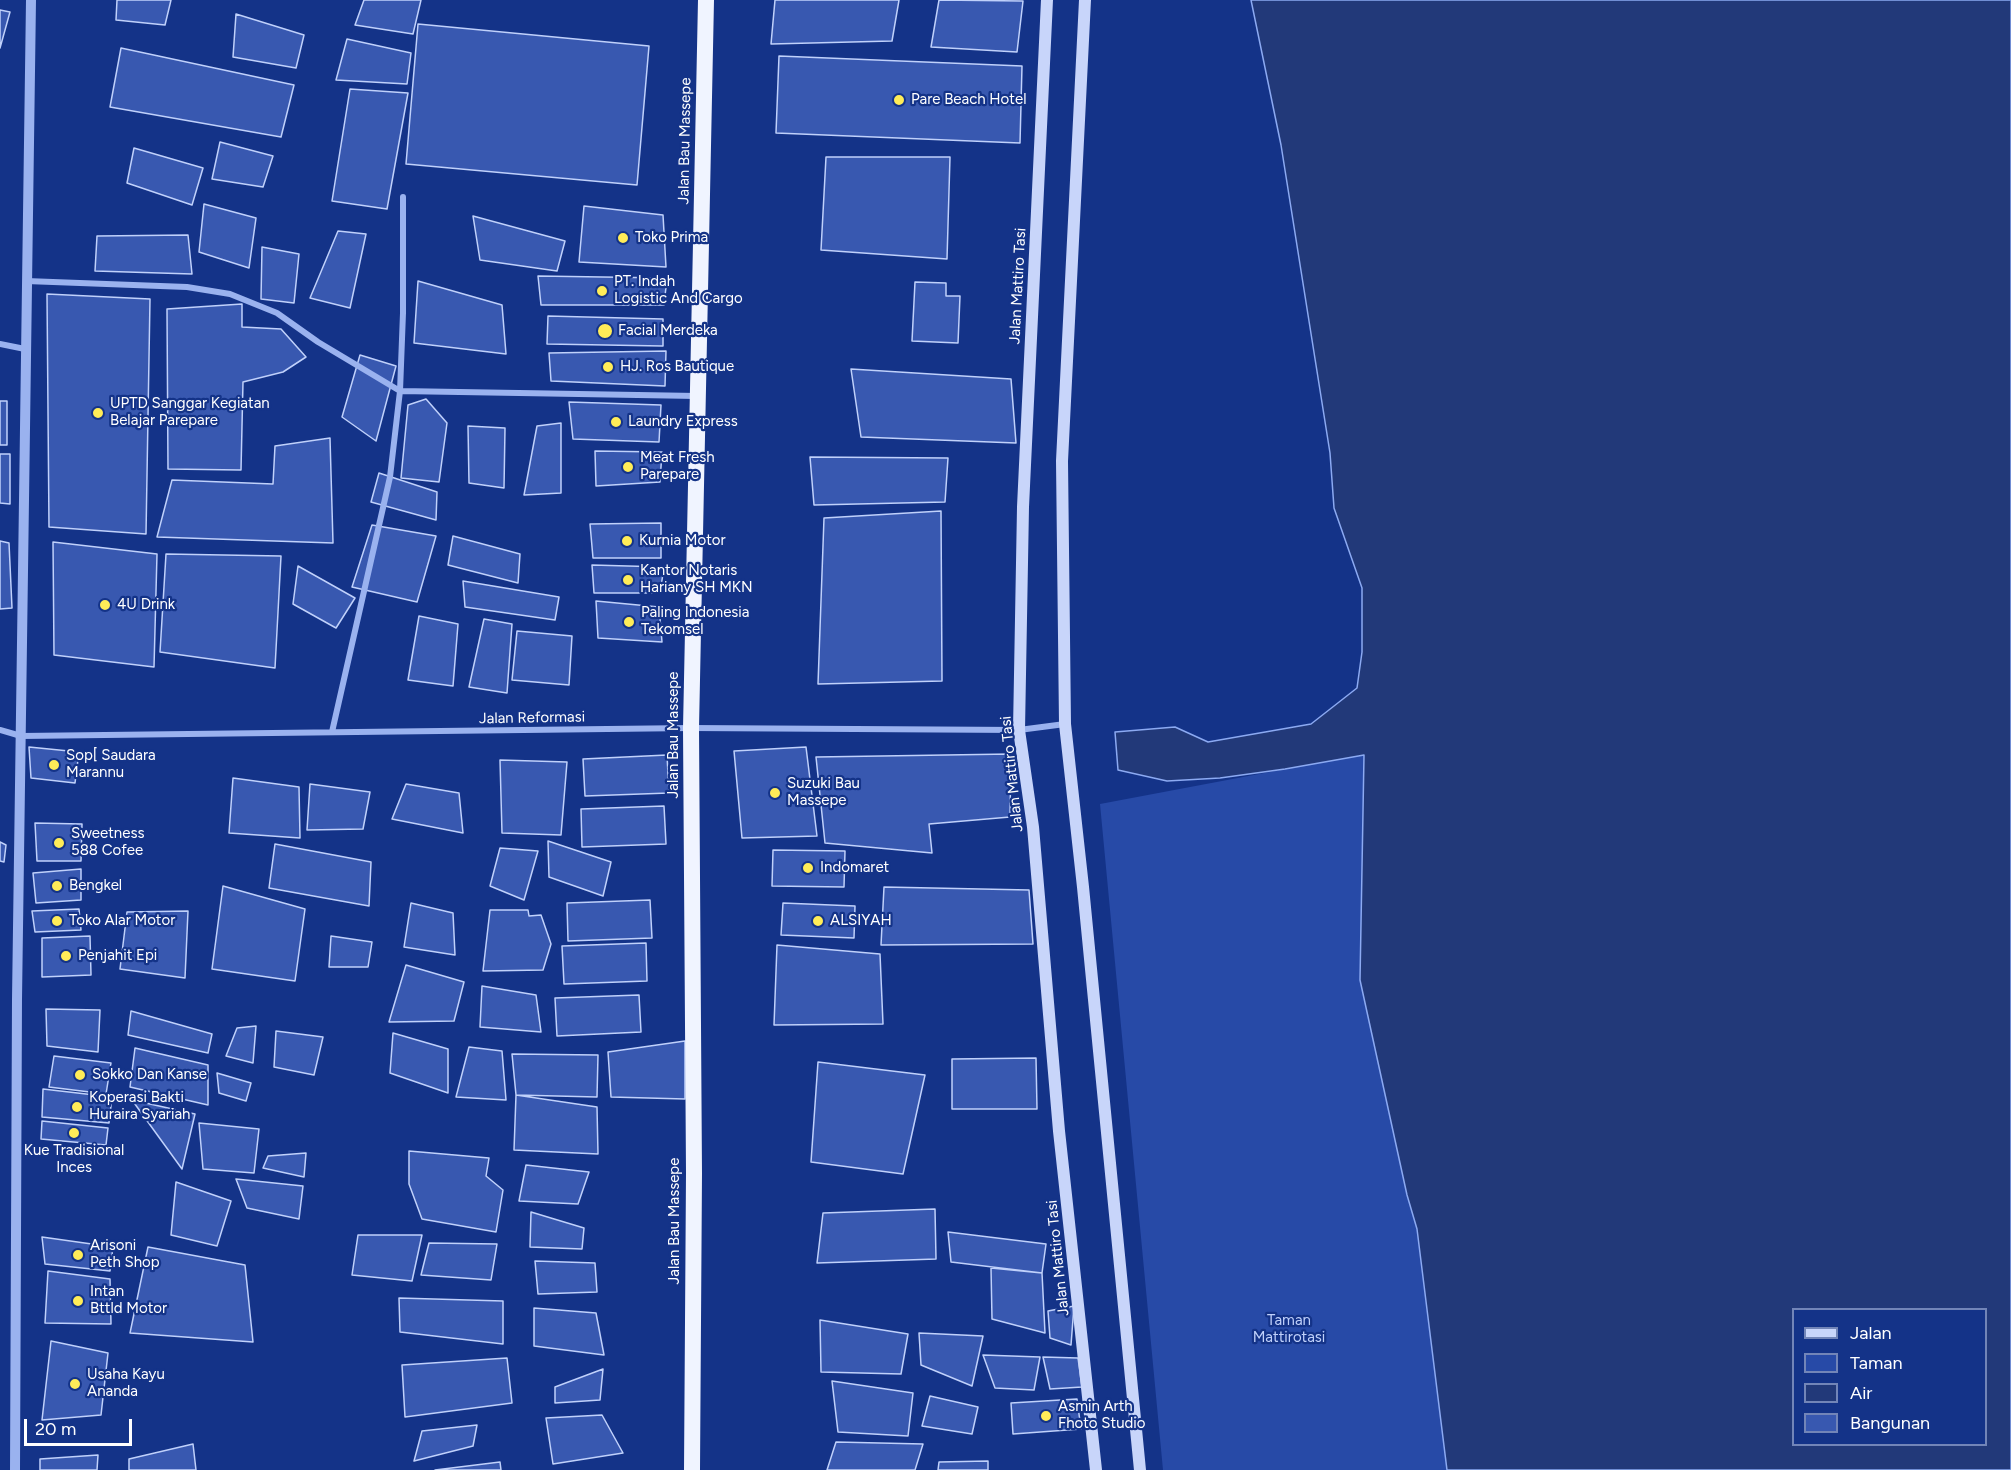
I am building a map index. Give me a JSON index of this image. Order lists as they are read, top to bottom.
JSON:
{
  "streets": {
    "highway": ["Jalan Bau Massepe"],
    "main road": ["Jalan Mattiro Tasi"],
    "street": ["Jalan Reformasi"]
  },
  "crossings": [
    ["Jalan Bau Massepe", "Jalan Reformasi"],
    ["Jalan Mattiro Tasi", "Jalan Reformasi"]
  ],
  "parks": ["Taman Mattirotasi"],
  "places": [
    "Pare Beach Hotel",
    "Toko Prima",
    "PT. Indah Logistic And Cargo",
    "Facial Merdeka",
    "HJ. Ros Bautique",
    "UPTD Sanggar Kegiatan Belajar Parepare",
    "Laundry Express",
    "Meat Fresh Parepare",
    "Kurnia Motor",
    "Kantor Notaris Hariany SH MKN",
    "4U Drink",
    "Paling Indonesia Tekomsel",
    "Sop[ Saudara Marannu",
    "Suzuki Bau Massepe",
    "Sweetness 588 Cofee",
    "Indomaret",
    "Bengkel",
    "Toko Alar Motor",
    "ALSIYAH",
    "Penjahit Epi",
    "Sokko Dan Kanse",
    "Koperasi Bakti Huraira Syariah",
    "Kue Tradisional Inces",
    "Arisoni Peth Shop",
    "Intan Bttld Motor",
    "Usaha Kayu Ananda",
    "Asmin Arth Fhoto Studio"
  ],
  "legend": [
    "Jalan",
    "Taman",
    "Air",
    "Bangunan"
  ],
  "scale_bar": "20 m"
}
